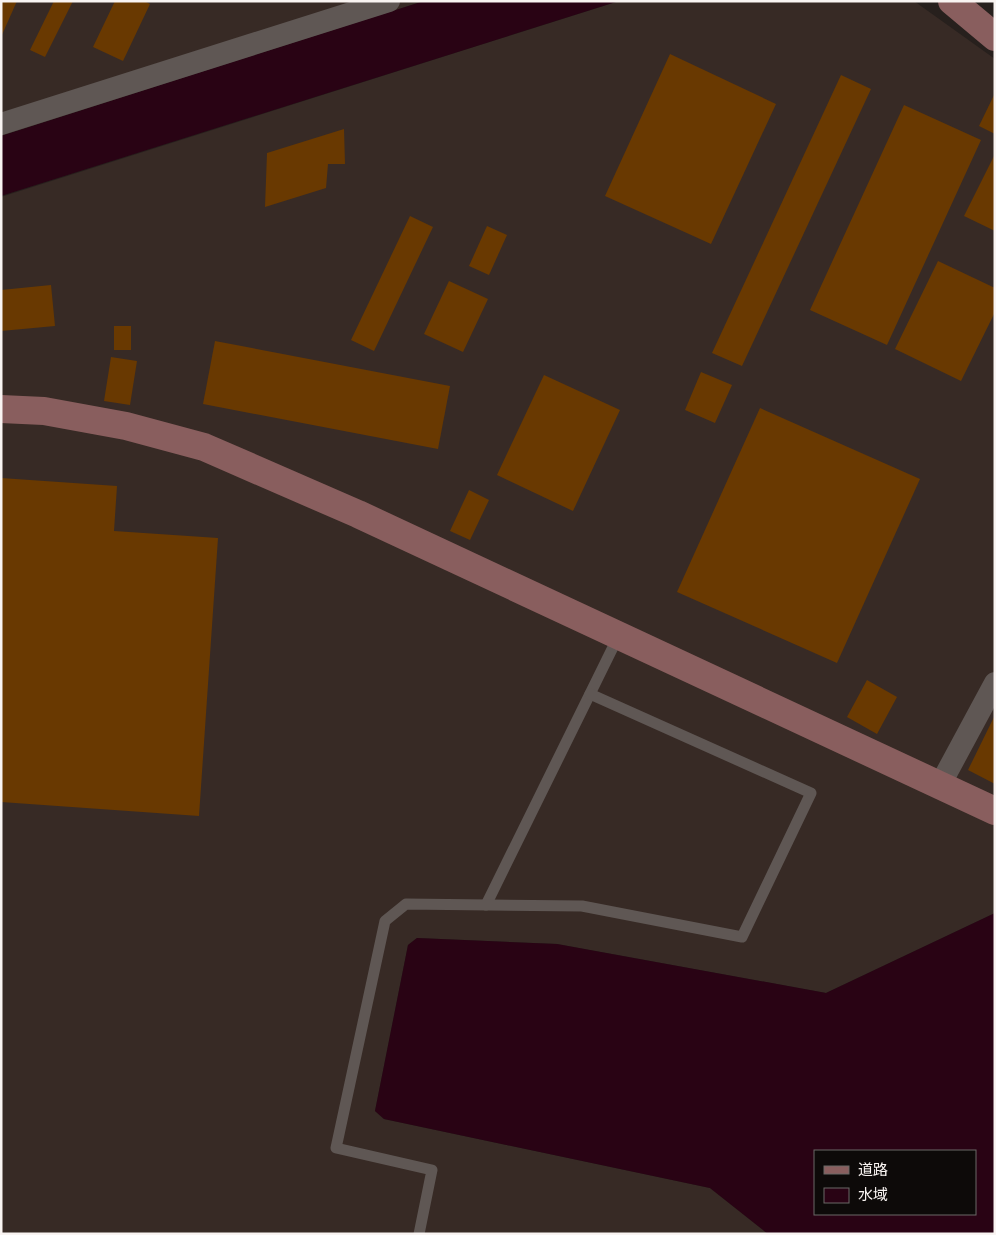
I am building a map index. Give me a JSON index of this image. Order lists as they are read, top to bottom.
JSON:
{
  "legend": ["道路", "水域"]
}
